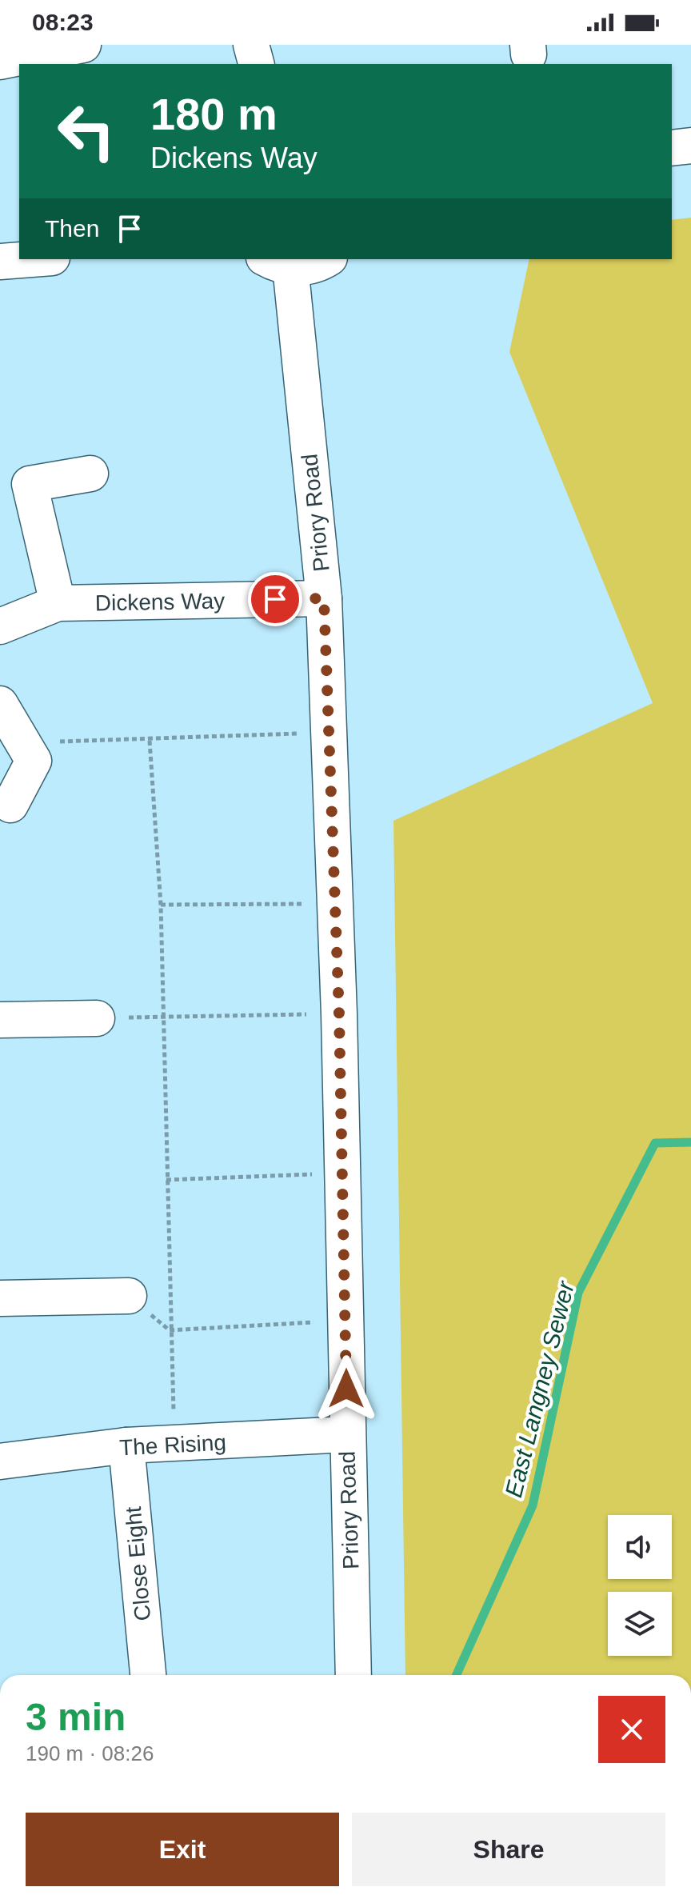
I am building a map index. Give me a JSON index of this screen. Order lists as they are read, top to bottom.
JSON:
{
  "streets": {
    "street": [
      "Priory Road",
      "Dickens Way",
      "The Rising",
      "Close Eight"
    ]
  },
  "crossings": [
    ["Priory Road", "Dickens Way"],
    ["Priory Road", "The Rising"],
    ["The Rising", "Close Eight"]
  ],
  "water": ["East Langney Sewer"],
  "page": {
    "status": "08:23",
    "turn": ["180 m", "Dickens Way"],
    "then": "Then",
    "heading": ["3 min", "190 m · 08:26"],
    "buttons": ["Exit", "Share"]
  }
}
